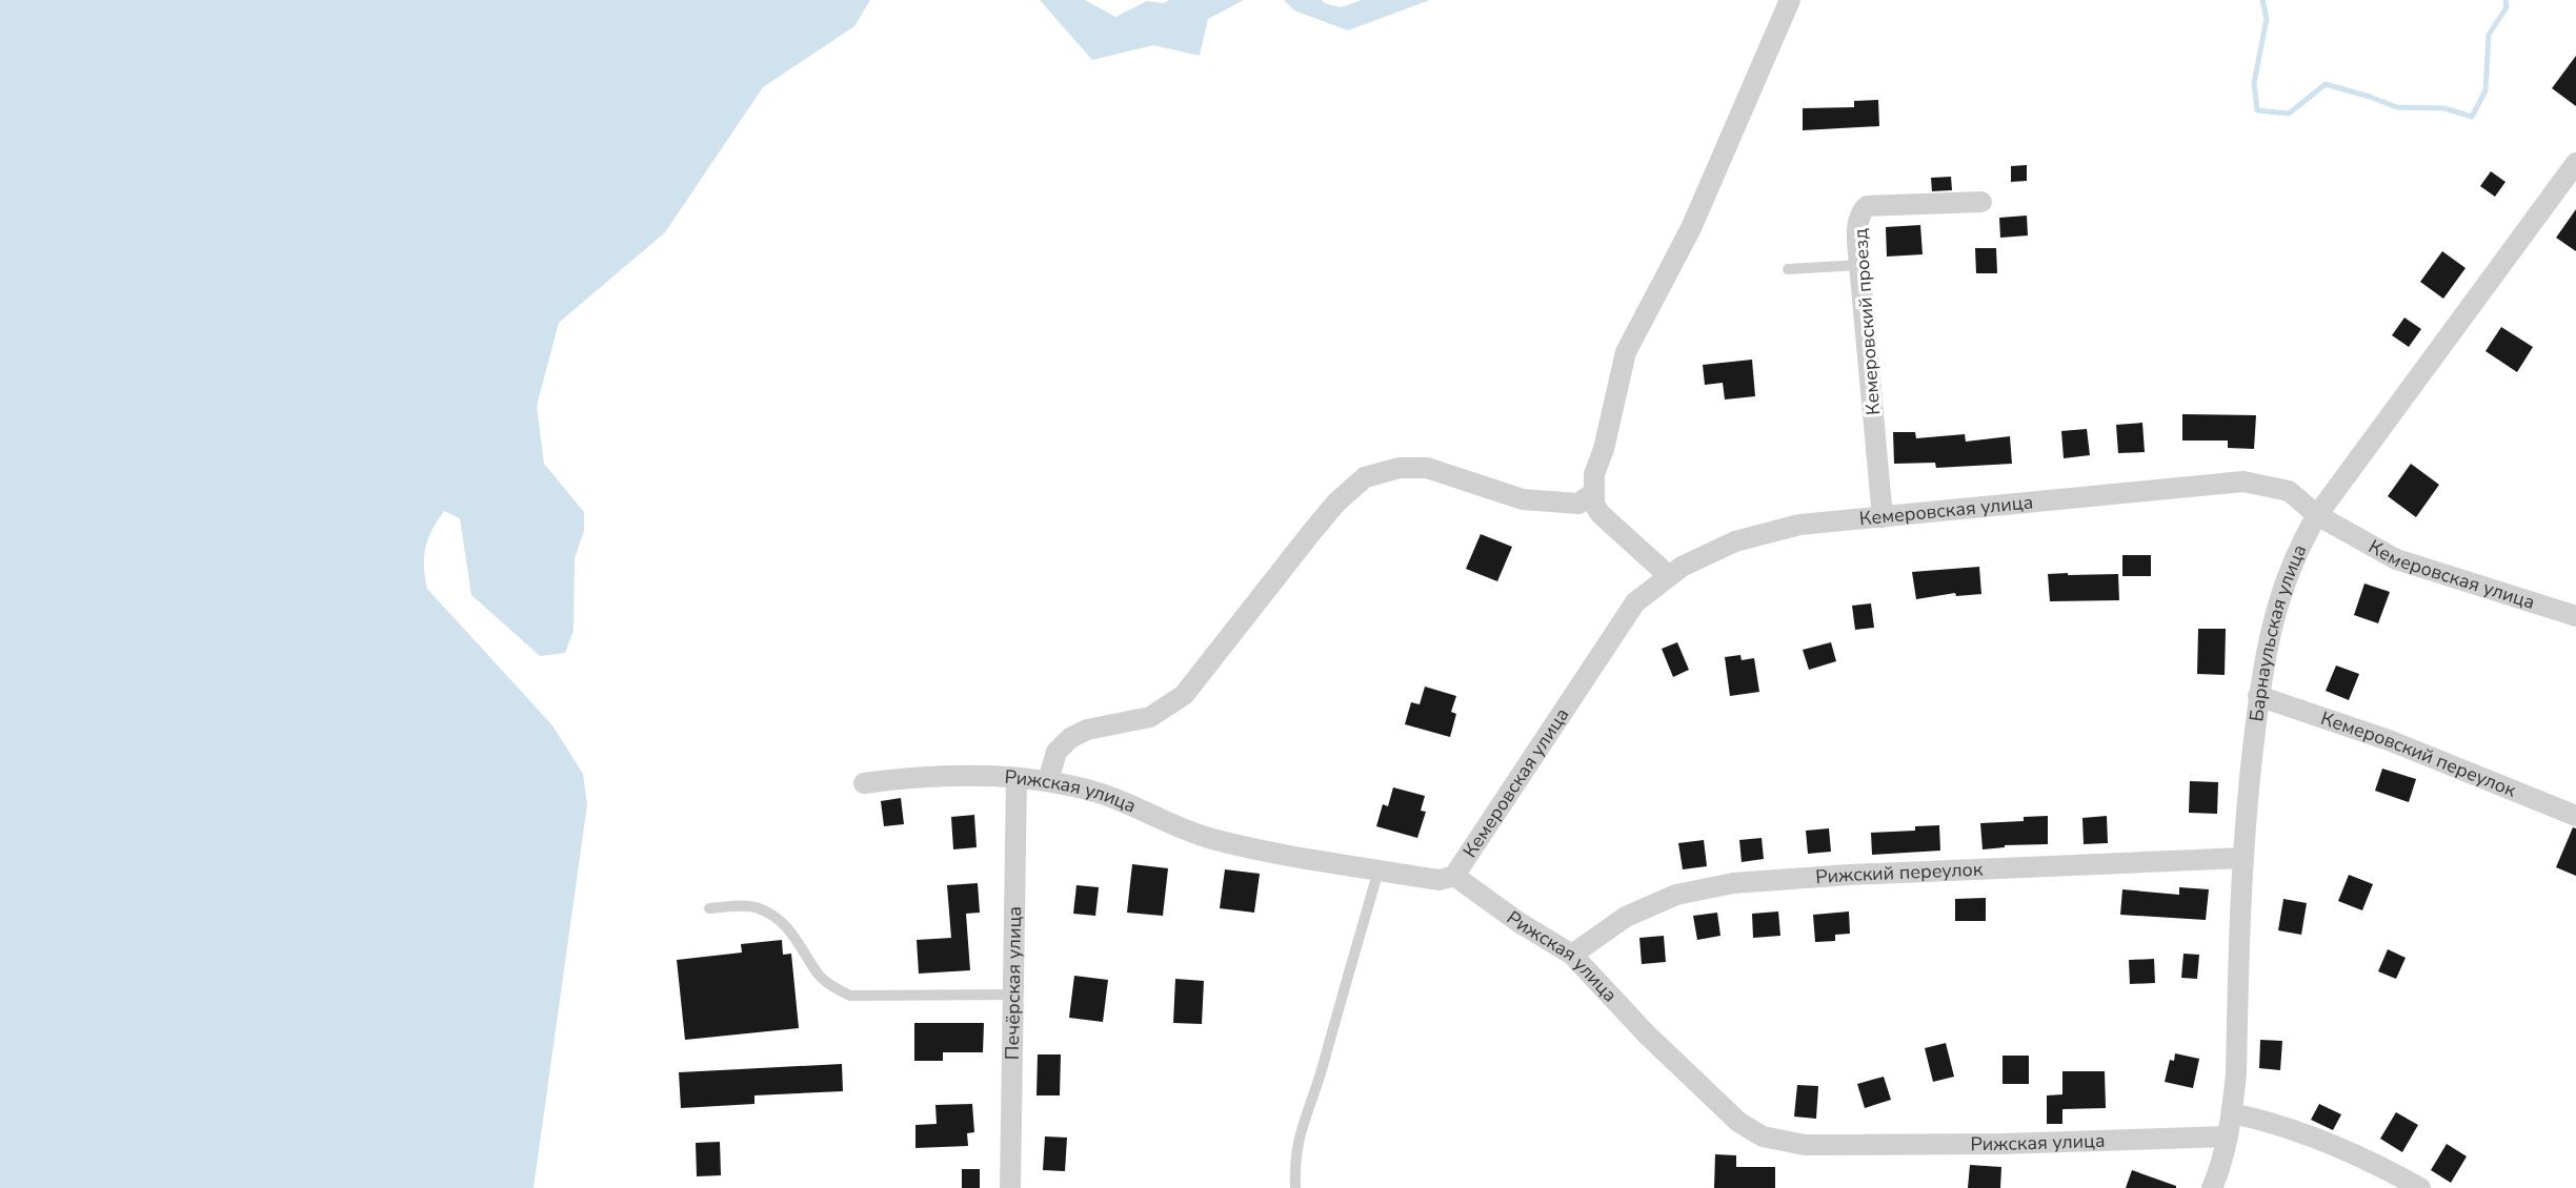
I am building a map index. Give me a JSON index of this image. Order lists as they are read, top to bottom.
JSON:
{
  "streets": {
    "street": [
      "Кемеровский проезд",
      "Кемеровская улица",
      "Барнаульская улица",
      "Кемеровский переулок",
      "Рижская улица",
      "Рижский переулок",
      "Печёрская улица"
    ]
  },
  "crossings": [
    ["Кемеровский проезд", "Кемеровская улица"],
    ["Кемеровская улица", "Барнаульская улица"],
    ["Кемеровская улица", "Рижская улица"],
    ["Барнаульская улица", "Кемеровский переулок"],
    ["Барнаульская улица", "Рижская улица"],
    ["Барнаульская улица", "Рижский переулок"],
    ["Рижская улица", "Рижский переулок"],
    ["Рижская улица", "Печёрская улица"]
  ]
}
